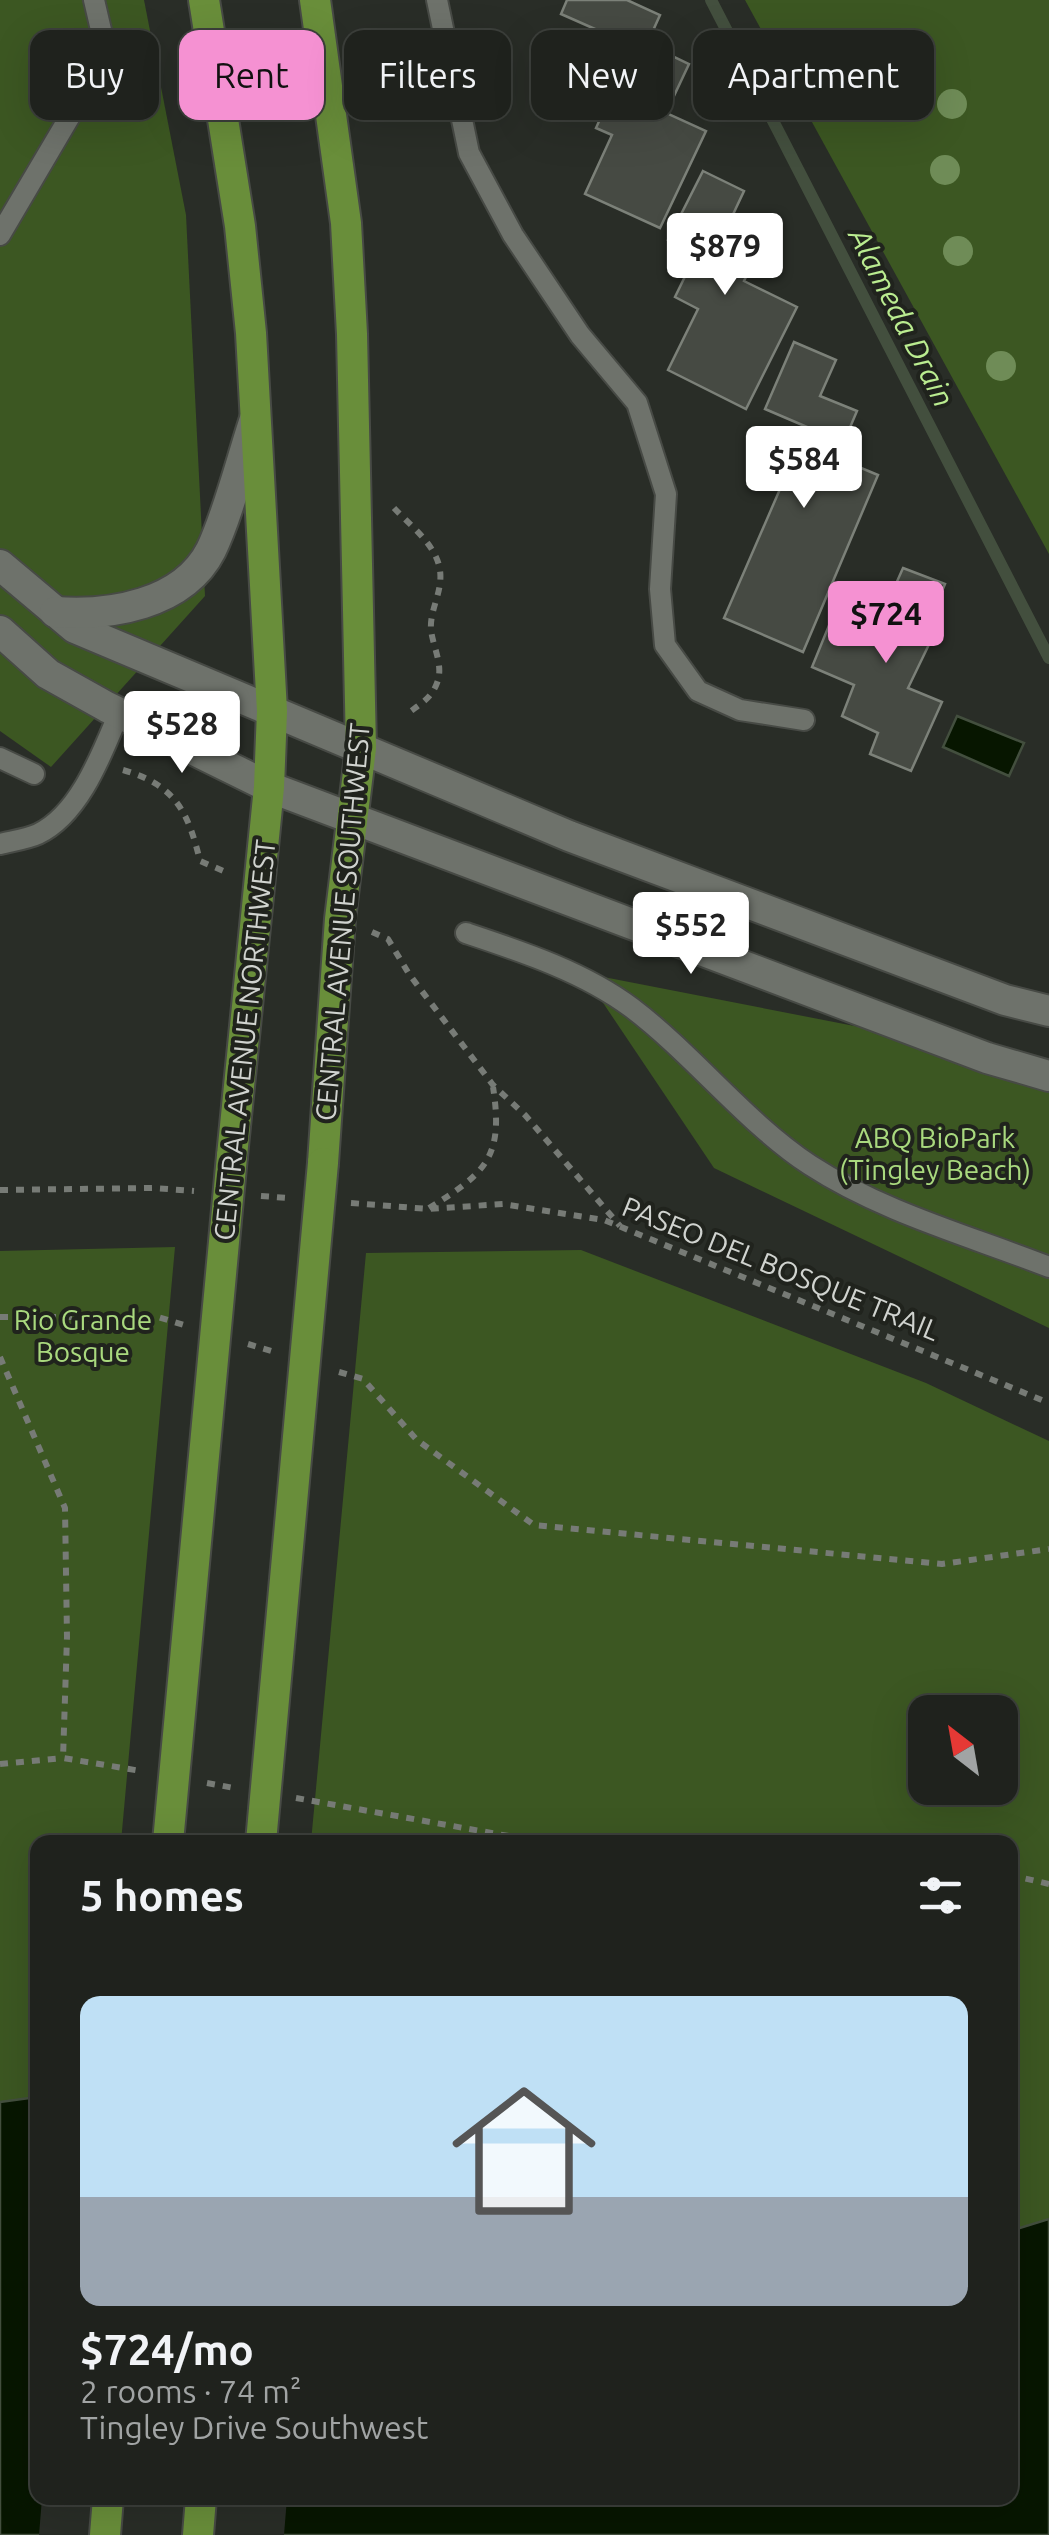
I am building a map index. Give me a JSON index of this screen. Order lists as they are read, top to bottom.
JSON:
{
  "streets": {
    "main road": ["CENTRAL AVENUE SOUTHWEST", "CENTRAL AVENUE NORTHWEST"],
    "path": ["PASEO DEL BOSQUE TRAIL"]
  },
  "water": ["Alameda Drain"],
  "parks": ["ABQ BioPark (Tingley Beach)", "Rio Grande Bosque"],
  "north": "top left",
  "page": {
    "chip": [
      "Buy",
      "Rent",
      "Filters",
      "New",
      "Apartment"
    ],
    "price": [
      "$879",
      "$584",
      "$724",
      "$528",
      "$552"
    ],
    "heading": "5 homes",
    "list": [
      {
        "name": "$724/mo",
        "note": "2 rooms · 74 m² · Tingley Drive Southwest"
      }
    ]
  }
}
